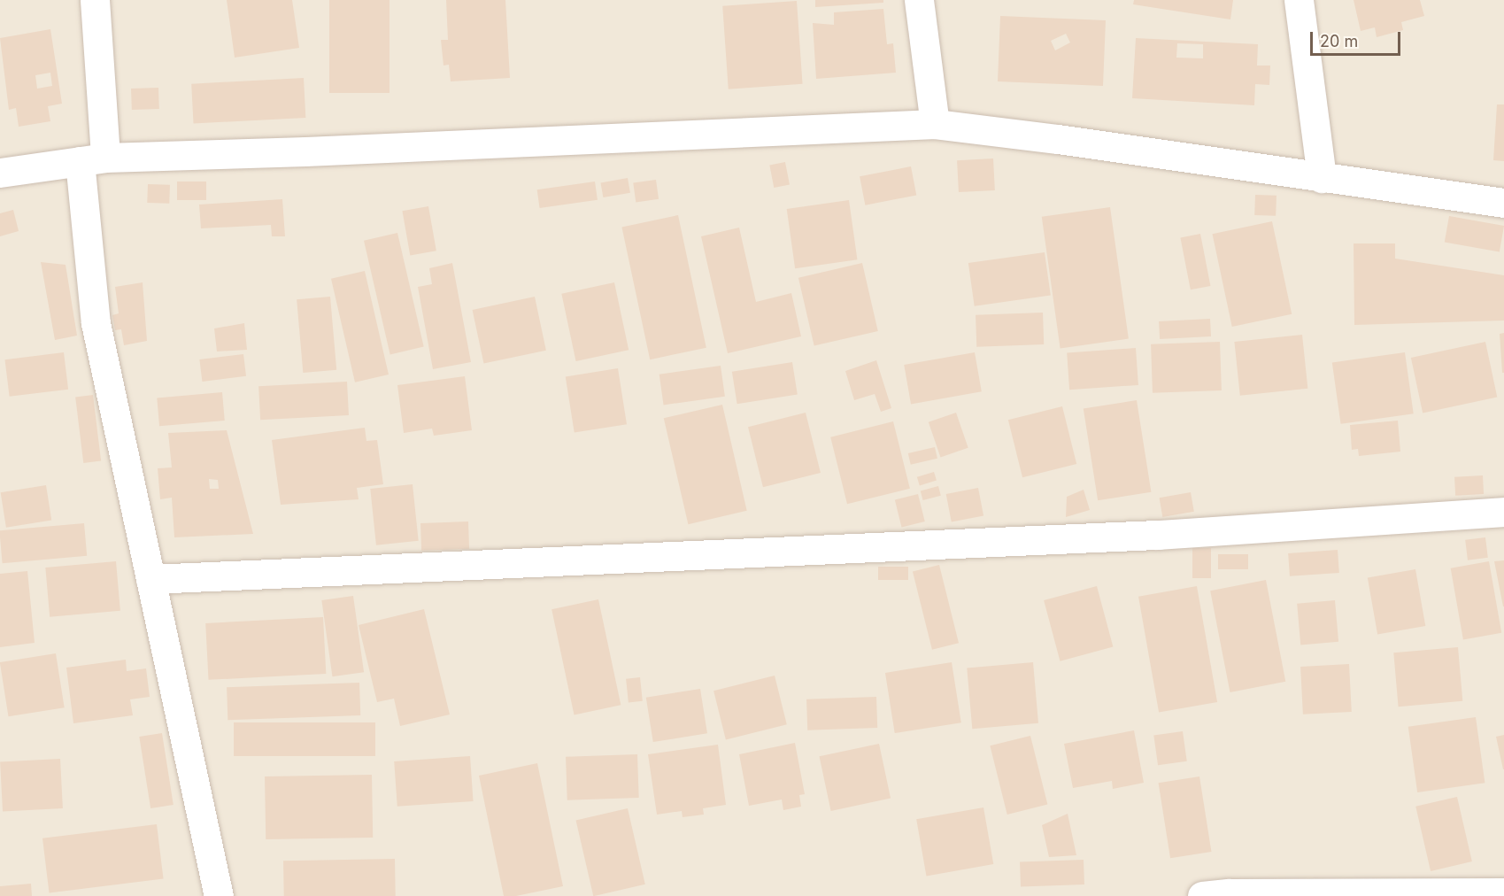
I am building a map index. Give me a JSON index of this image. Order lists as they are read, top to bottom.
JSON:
{
  "scale_bar": "20 m"
}
